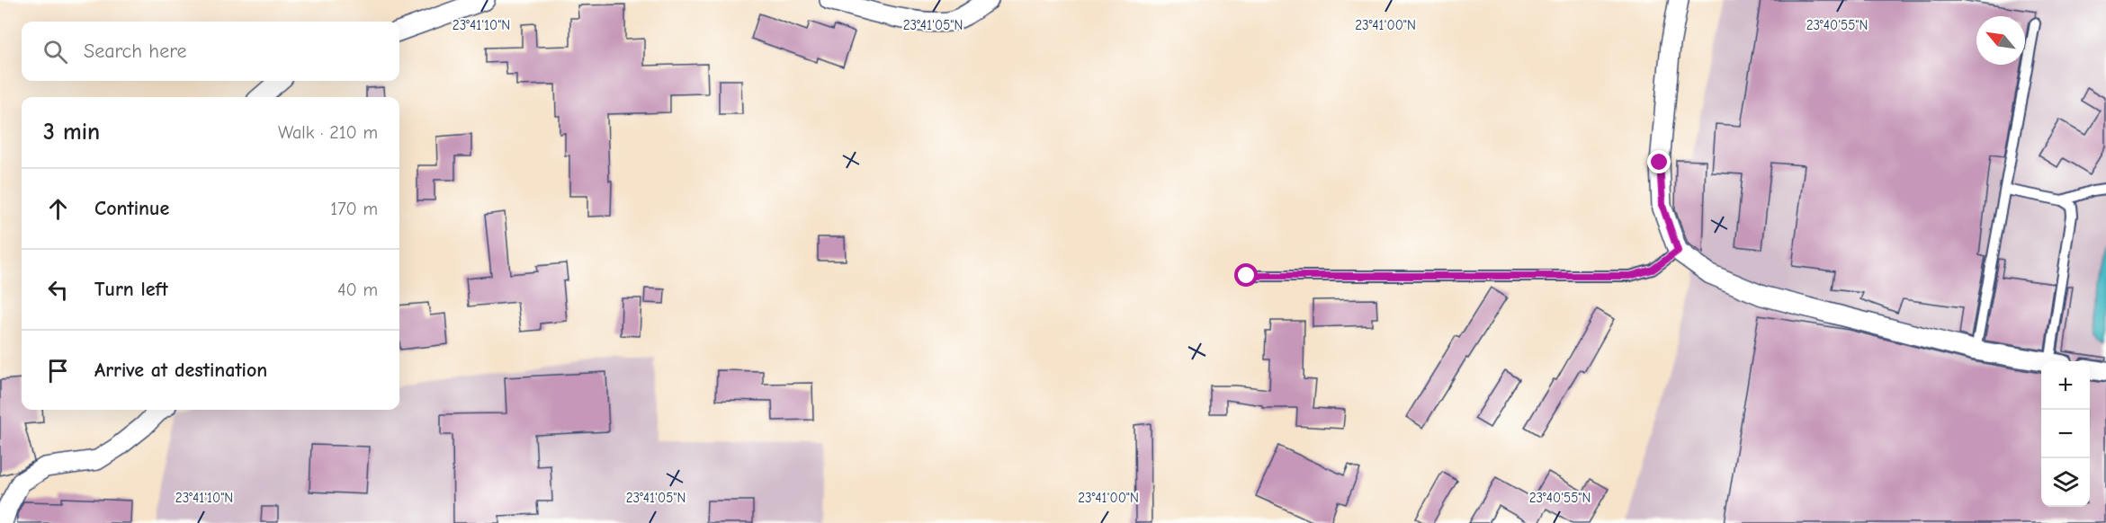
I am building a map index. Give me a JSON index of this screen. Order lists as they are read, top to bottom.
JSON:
{
  "north": "top left",
  "page": {
    "search": "Search here",
    "heading": ["3 min", "Walk · 210 m"],
    "list": [
      ["Continue", "170 m"],
      ["Turn left", "40 m"],
      "Arrive at destination"
    ],
    "map_buttons": ["+", "−"]
  },
  "coordinates": [
    "23°41'10\"N",
    "23°41'05\"N",
    "23°41'00\"N",
    "23°40'55\"N"
  ]
}
